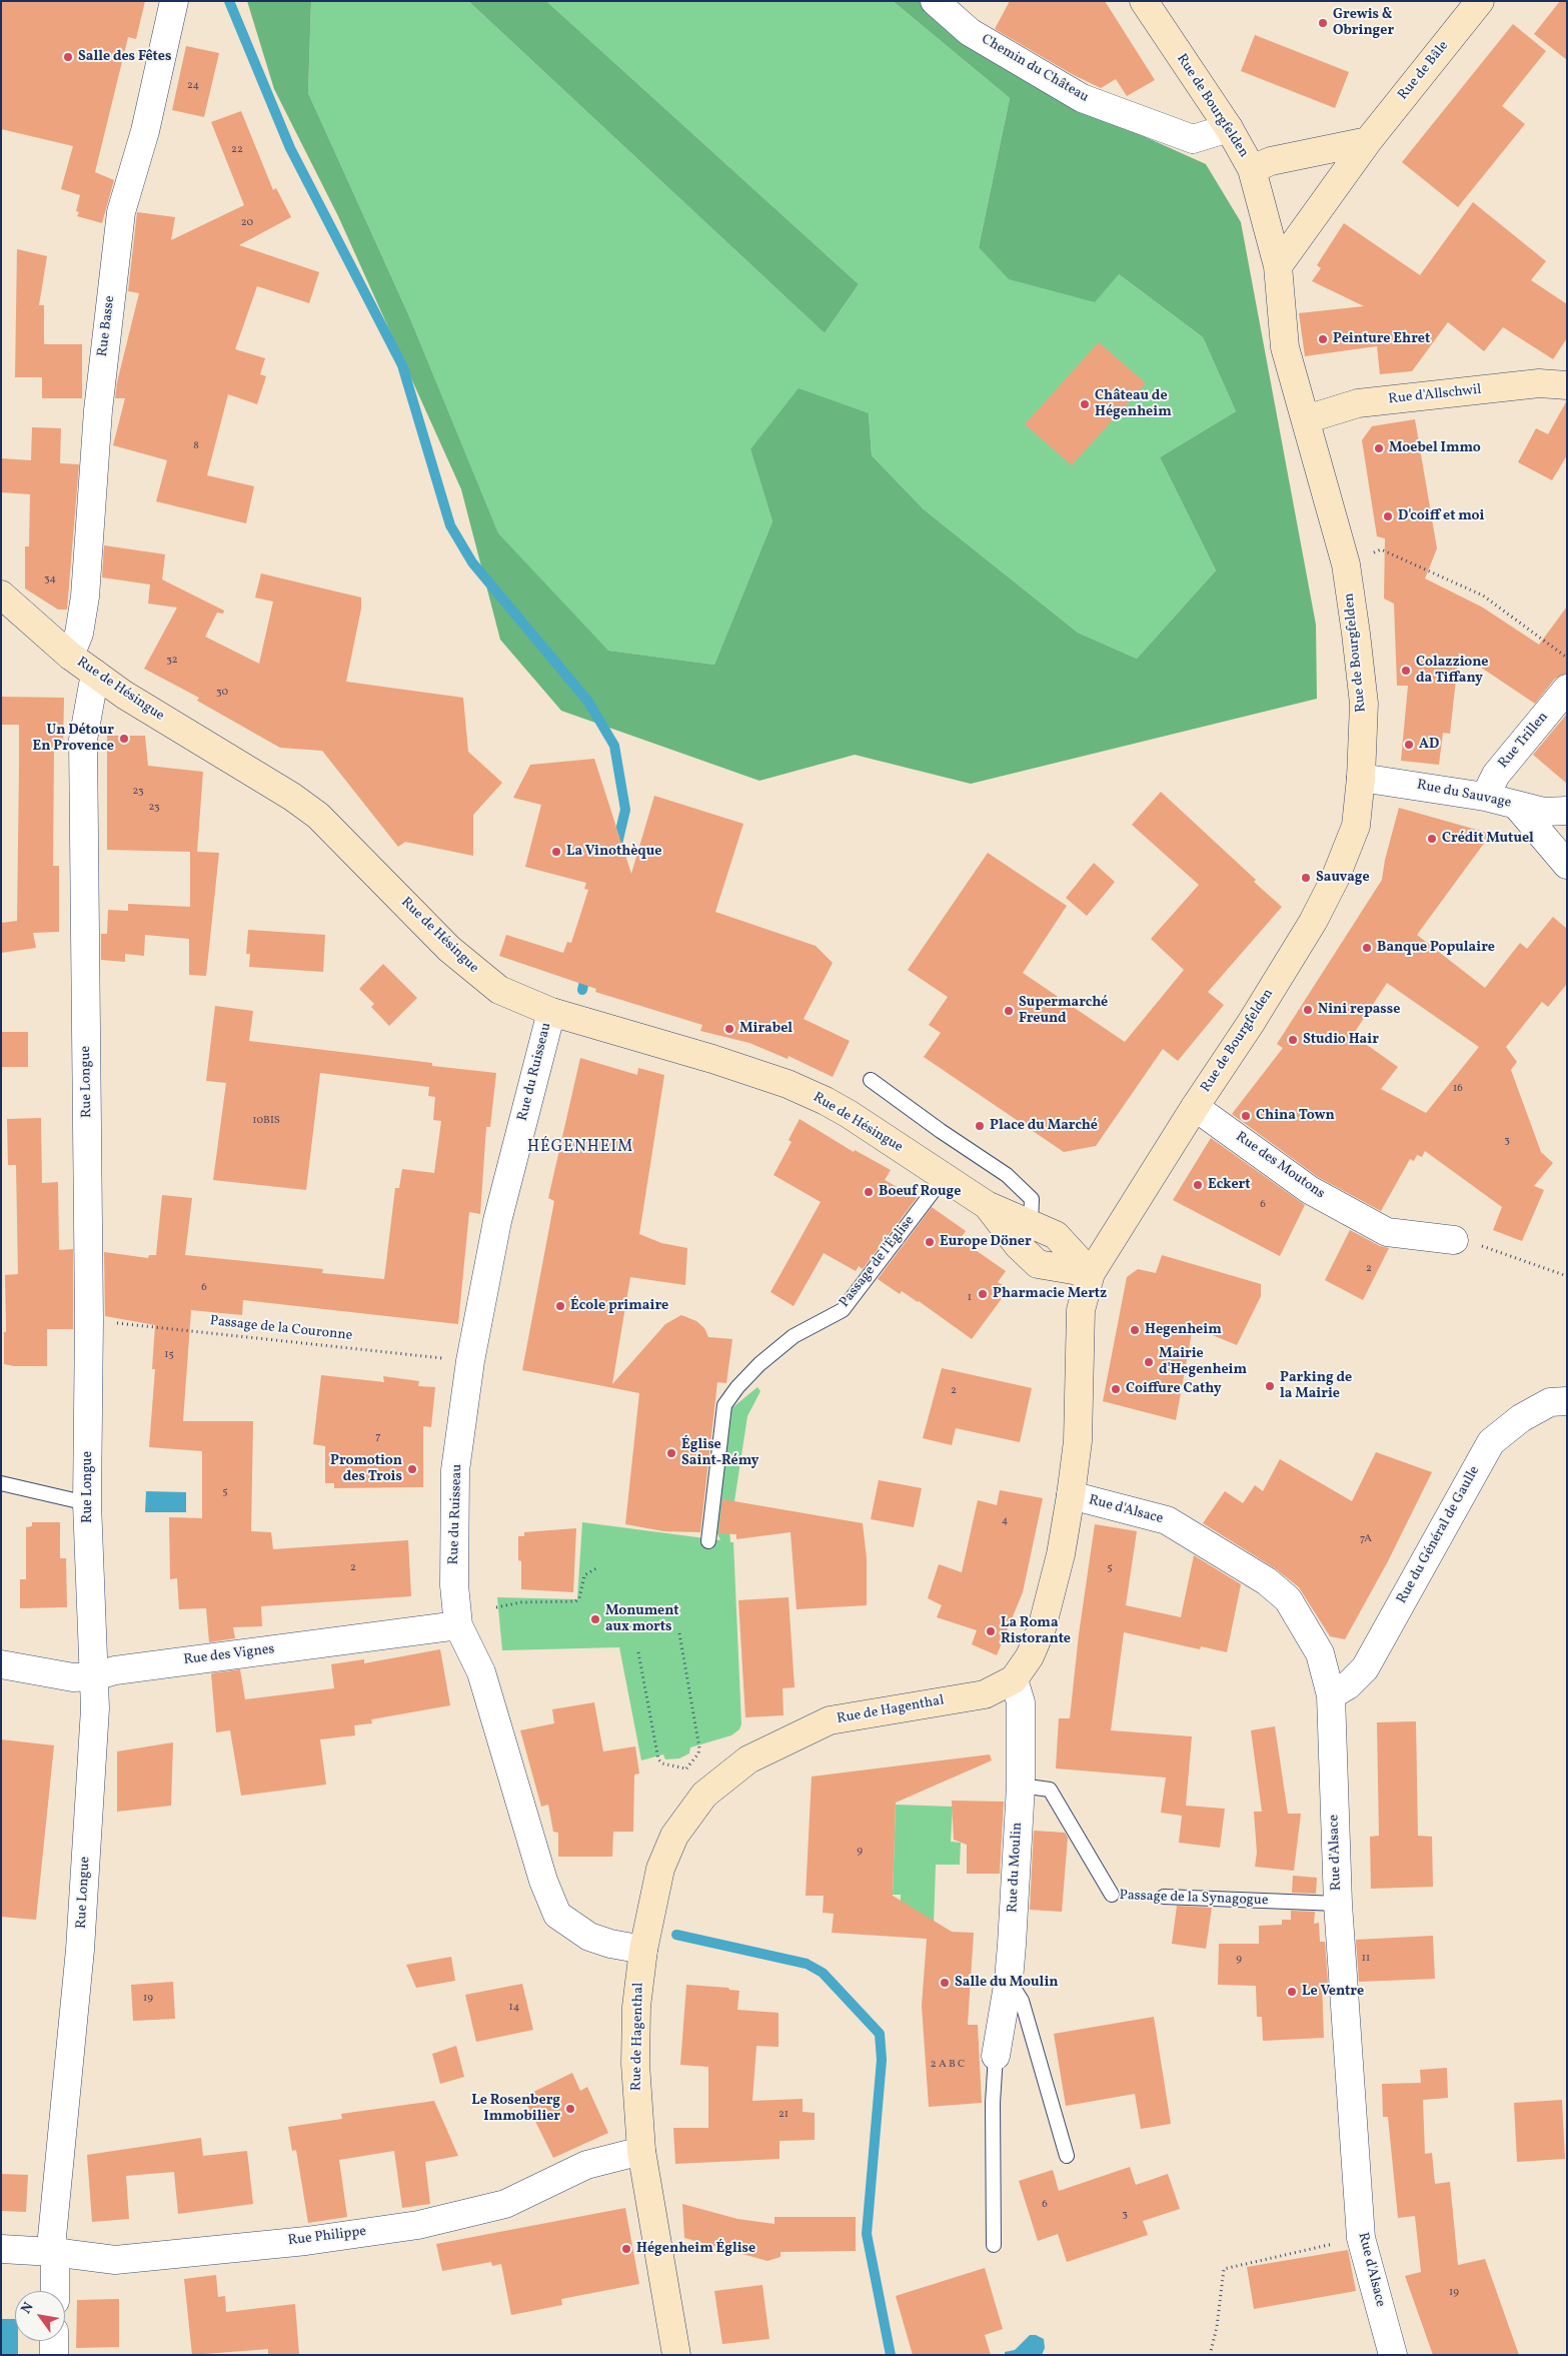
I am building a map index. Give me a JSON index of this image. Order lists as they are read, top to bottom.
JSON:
{
  "streets": {
    "main road": [
      "Rue de Bâle",
      "Rue de Bourgfelden",
      "Rue d'Allschwil",
      "Rue de Hésingue",
      "Rue de Hagenthal"
    ],
    "street": [
      "Chemin du Château",
      "Rue Basse",
      "Rue Trillen",
      "Rue du Sauvage",
      "Rue du Ruisseau",
      "Rue Longue",
      "Rue des Moutons",
      "Rue d'Alsace",
      "Rue du Général de Gaulle",
      "Rue des Vignes",
      "Rue du Moulin",
      "Rue Philippe"
    ],
    "lane": ["Passage de l'Église", "Passage de la Synagogue"],
    "path": ["Passage de la Couronne"]
  },
  "crossings": [
    ["Chemin du Château", "Rue de Bourgfelden"],
    ["Rue de Bâle", "Rue de Bourgfelden"],
    ["Rue de Bourgfelden", "Rue d'Allschwil"],
    ["Rue de Bourgfelden", "Rue de Hésingue"],
    ["Rue de Bourgfelden", "Rue du Sauvage"],
    ["Rue de Bourgfelden", "Rue des Moutons"],
    ["Rue de Bourgfelden", "Rue de Hagenthal"],
    ["Rue Basse", "Rue de Hésingue"],
    ["Rue de Hésingue", "Rue du Ruisseau"],
    ["Rue de Hésingue", "Rue Longue"],
    ["Rue de Hésingue", "Passage de l'Église"],
    ["Rue de Hésingue", "Rue de Hagenthal"],
    ["Rue Trillen", "Rue du Sauvage"],
    ["Rue du Ruisseau", "Passage de la Couronne"],
    ["Rue du Ruisseau", "Rue des Vignes"],
    ["Rue du Ruisseau", "Rue de Hagenthal"],
    ["Rue Longue", "Passage de la Couronne"],
    ["Rue Longue", "Rue des Vignes"],
    ["Rue Longue", "Rue Philippe"],
    ["Rue d'Alsace", "Rue du Général de Gaulle"],
    ["Rue d'Alsace", "Rue de Hagenthal"],
    ["Rue d'Alsace", "Passage de la Synagogue"],
    ["Rue de Hagenthal", "Rue du Moulin"],
    ["Rue de Hagenthal", "Rue Philippe"],
    ["Rue du Moulin", "Passage de la Synagogue"]
  ],
  "districts": ["HÉGENHEIM"],
  "places": [
    "Grewis & Obringer",
    "Salle des Fêtes",
    "Peinture Ehret",
    "Château de Hégenheim",
    "Moebel Immo",
    "D'coiff et moi",
    "Colazzione da Tiffany",
    "Un Détour En Provence",
    "AD",
    "Crédit Mutuel",
    "La Vinothèque",
    "Sauvage",
    "Banque Populaire",
    "Nini repasse",
    "Supermarché Freund",
    "Mirabel",
    "Studio Hair",
    "China Town",
    "Place du Marché",
    "Eckert",
    "Boeuf Rouge",
    "Europe Döner",
    "Pharmacie Mertz",
    "École primaire",
    "Hegenheim",
    "Mairie d'Hegenheim",
    "Parking de la Mairie",
    "Coiffure Cathy",
    "Église Saint-Rémy",
    "Promotion des Trois",
    "Monument aux morts",
    "La Roma Ristorante",
    "Salle du Moulin",
    "Le Ventre",
    "Le Rosenberg Immobilier",
    "Hégenheim Église"
  ],
  "house_numbers": [
    "24",
    "22",
    "20",
    "8",
    "34",
    "32",
    "30",
    "23",
    "23",
    "16",
    "10BIS",
    "3",
    "6",
    "2",
    "6",
    "1",
    "15",
    "2",
    "7",
    "5",
    "4",
    "7A",
    "2",
    "5",
    "9",
    "11",
    "9",
    "19",
    "14",
    "2 A B C",
    "21",
    "6",
    "3",
    "19"
  ],
  "north": "top left"
}
